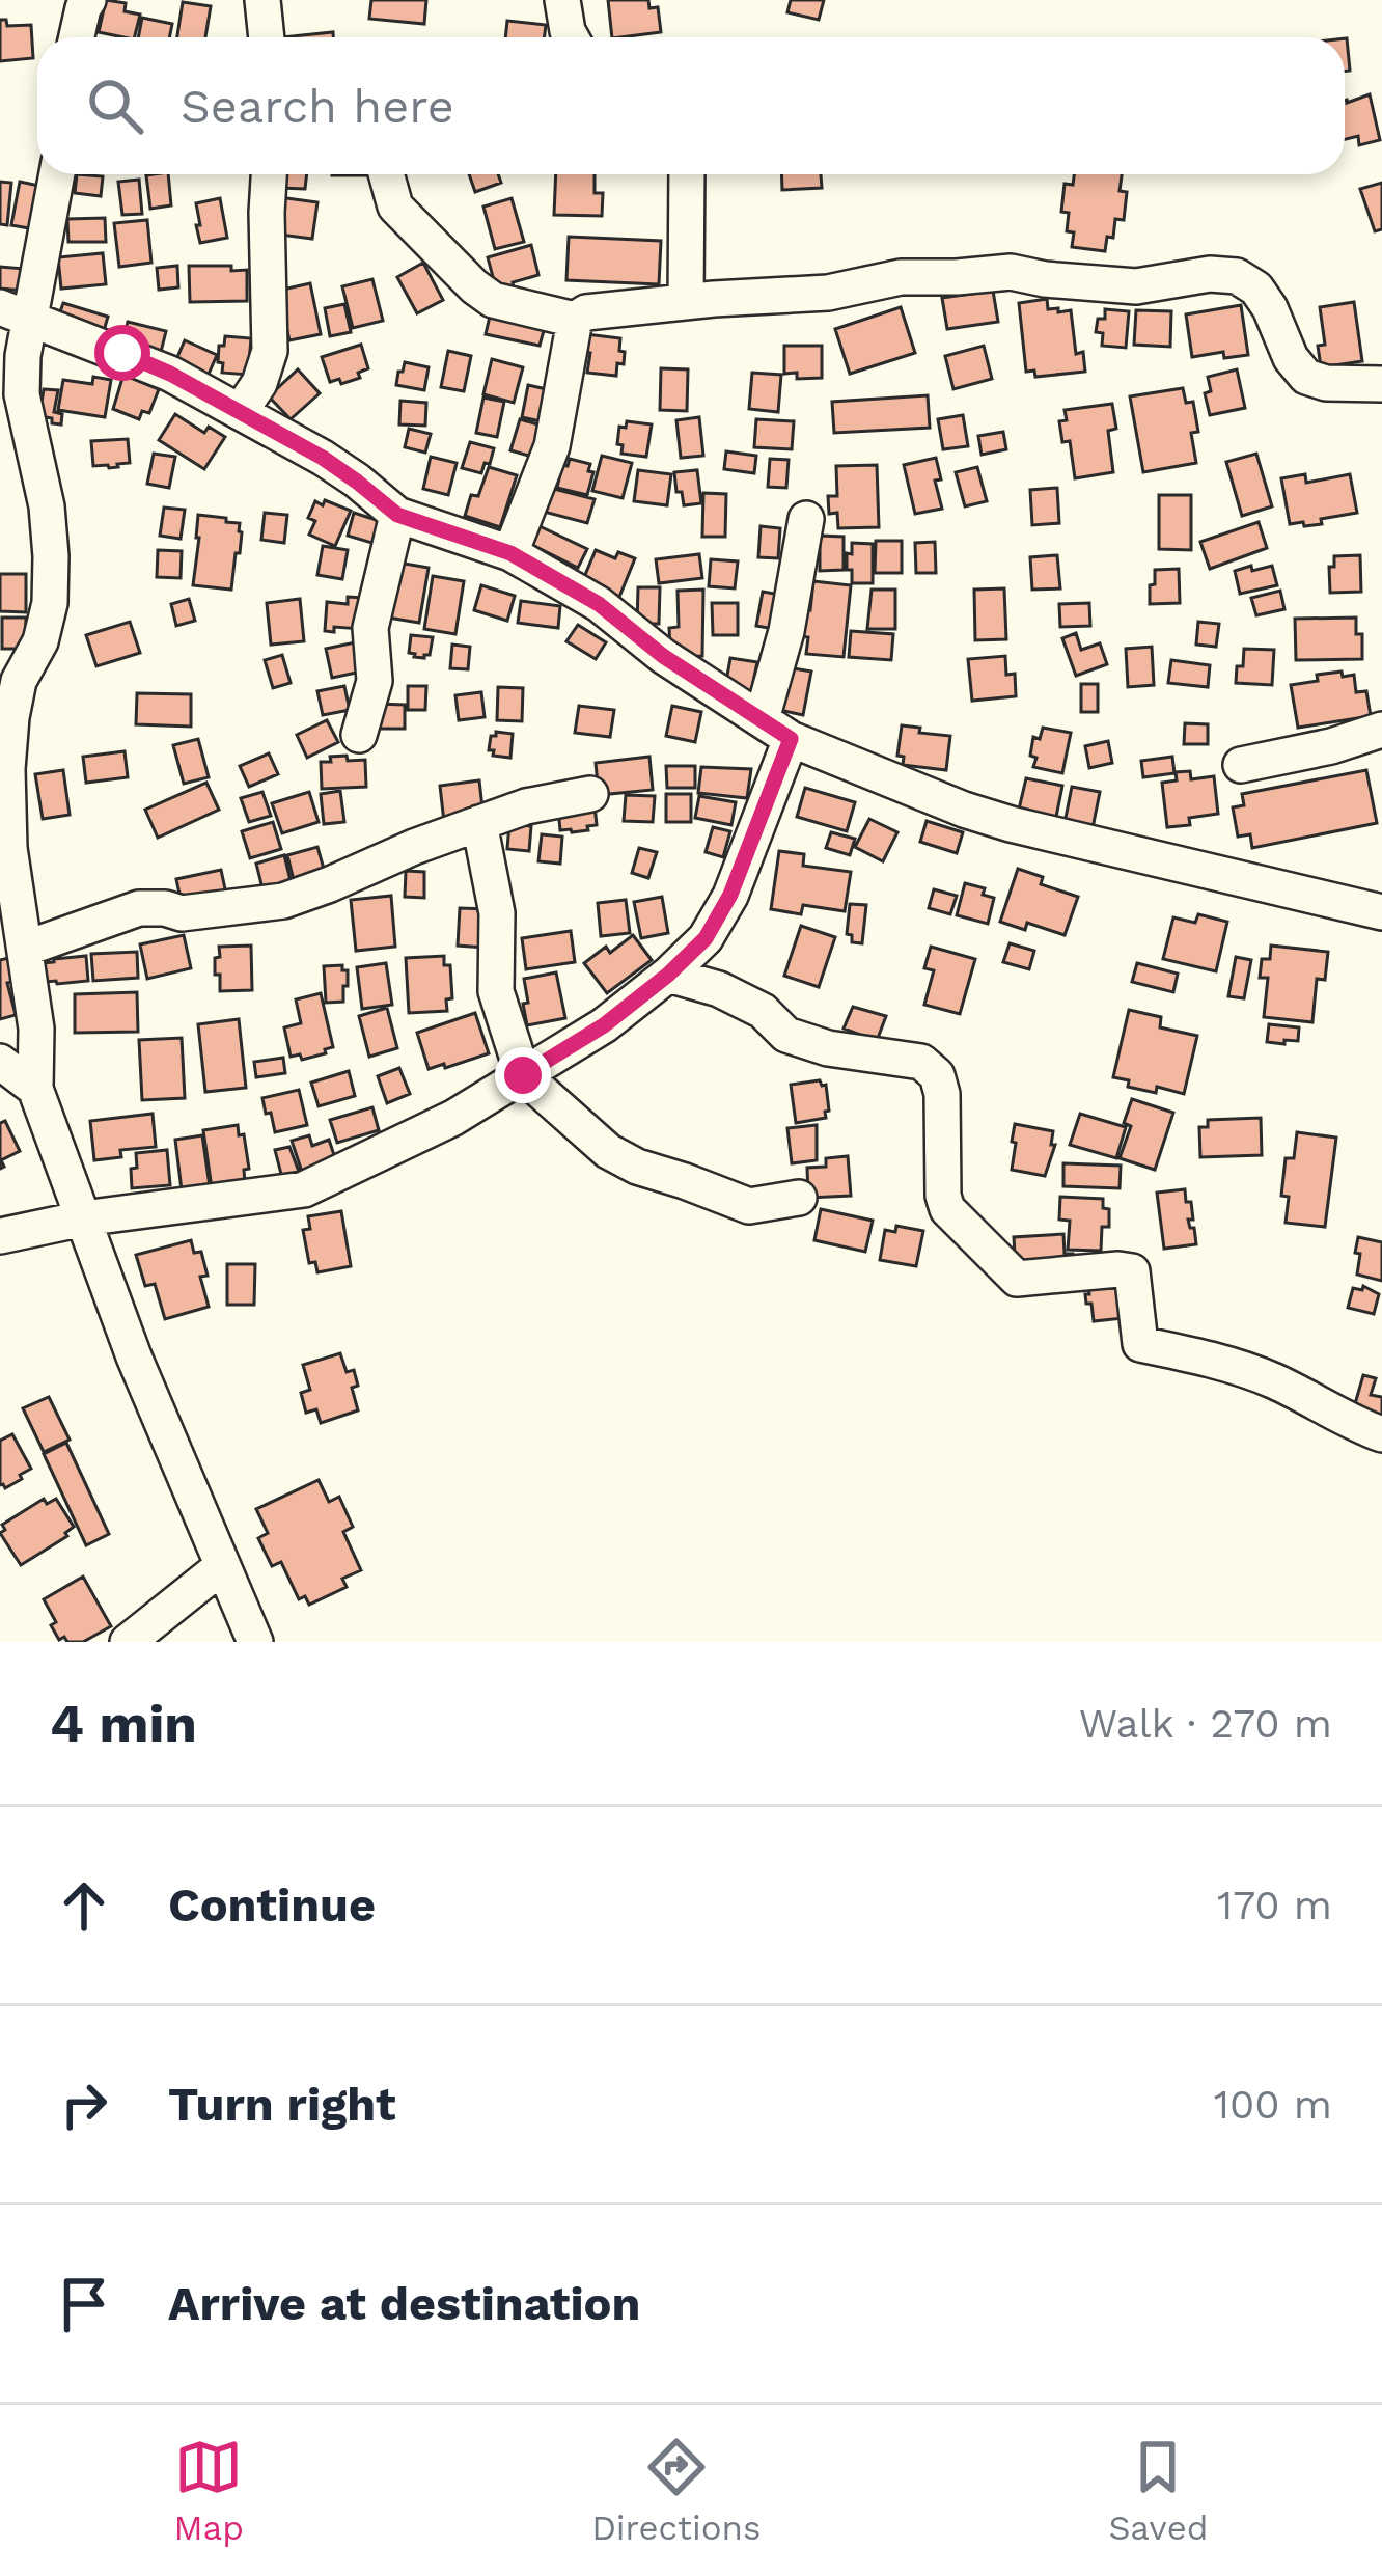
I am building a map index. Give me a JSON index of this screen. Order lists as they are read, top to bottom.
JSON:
{
  "page": {
    "search": "Search here",
    "heading": ["4 min", "Walk · 270 m"],
    "list": [
      ["Continue", "170 m"],
      ["Turn right", "100 m"],
      "Arrive at destination"
    ],
    "nav": ["Map", "Directions", "Saved"]
  }
}
